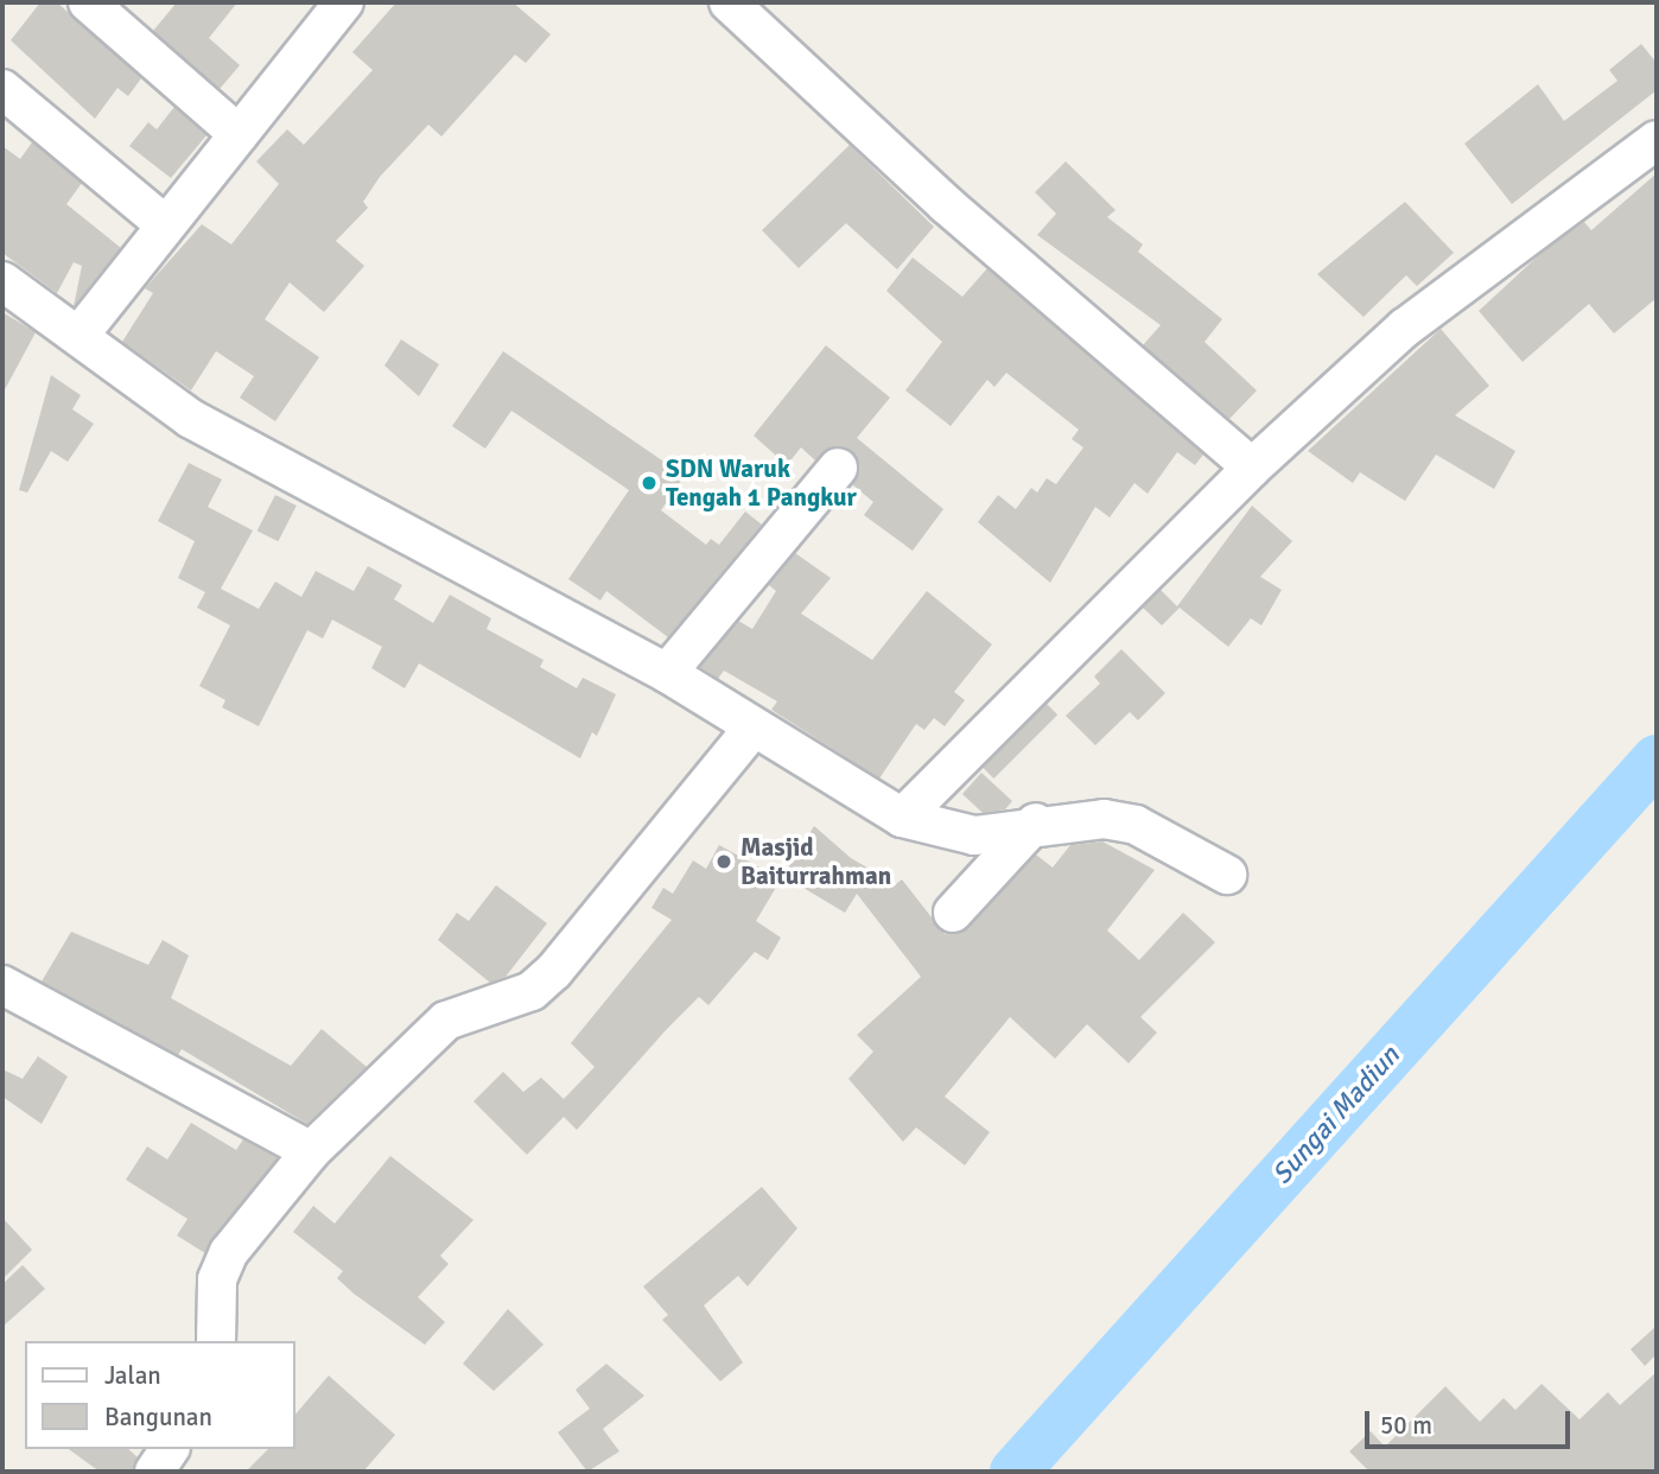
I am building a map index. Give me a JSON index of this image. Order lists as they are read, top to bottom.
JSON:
{
  "water": ["Sungai Madiun"],
  "places": ["SDN Waruk Tengah 1 Pangkur", "Masjid Baiturrahman"],
  "legend": ["Jalan", "Bangunan"],
  "scale_bar": "50 m"
}
